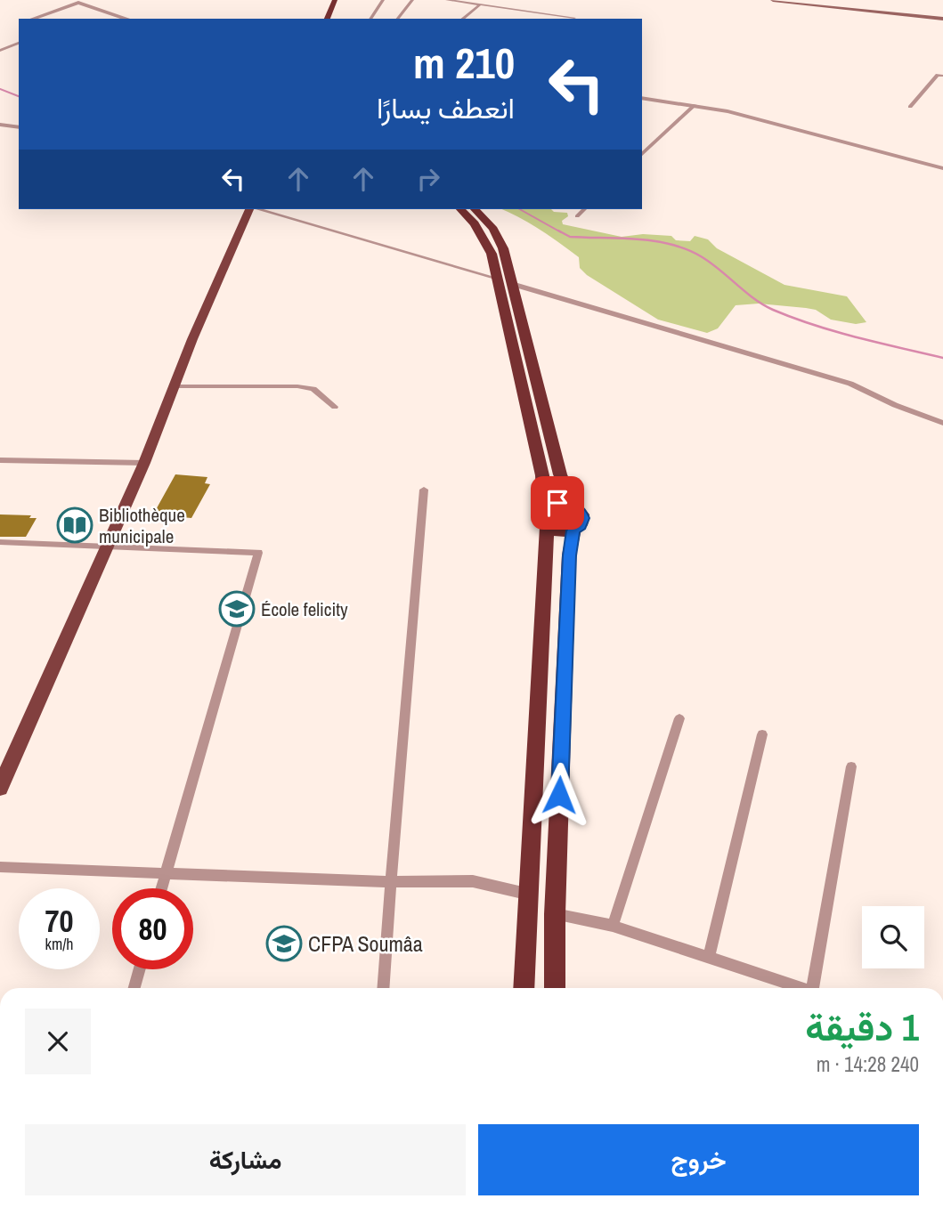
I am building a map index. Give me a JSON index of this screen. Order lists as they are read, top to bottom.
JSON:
{
  "places": {
    "library": ["Bibliothèque municipale"],
    "school or university": ["École felicity", "CFPA Soumâa"]
  },
  "page": {
    "turn": ["210 m", "انعطف يسارًا"],
    "speed": "70 km/h",
    "limit": "80",
    "heading": ["1 دقيقة", "240 m · 14:28"],
    "buttons": ["خروج", "مشاركة"]
  }
}
